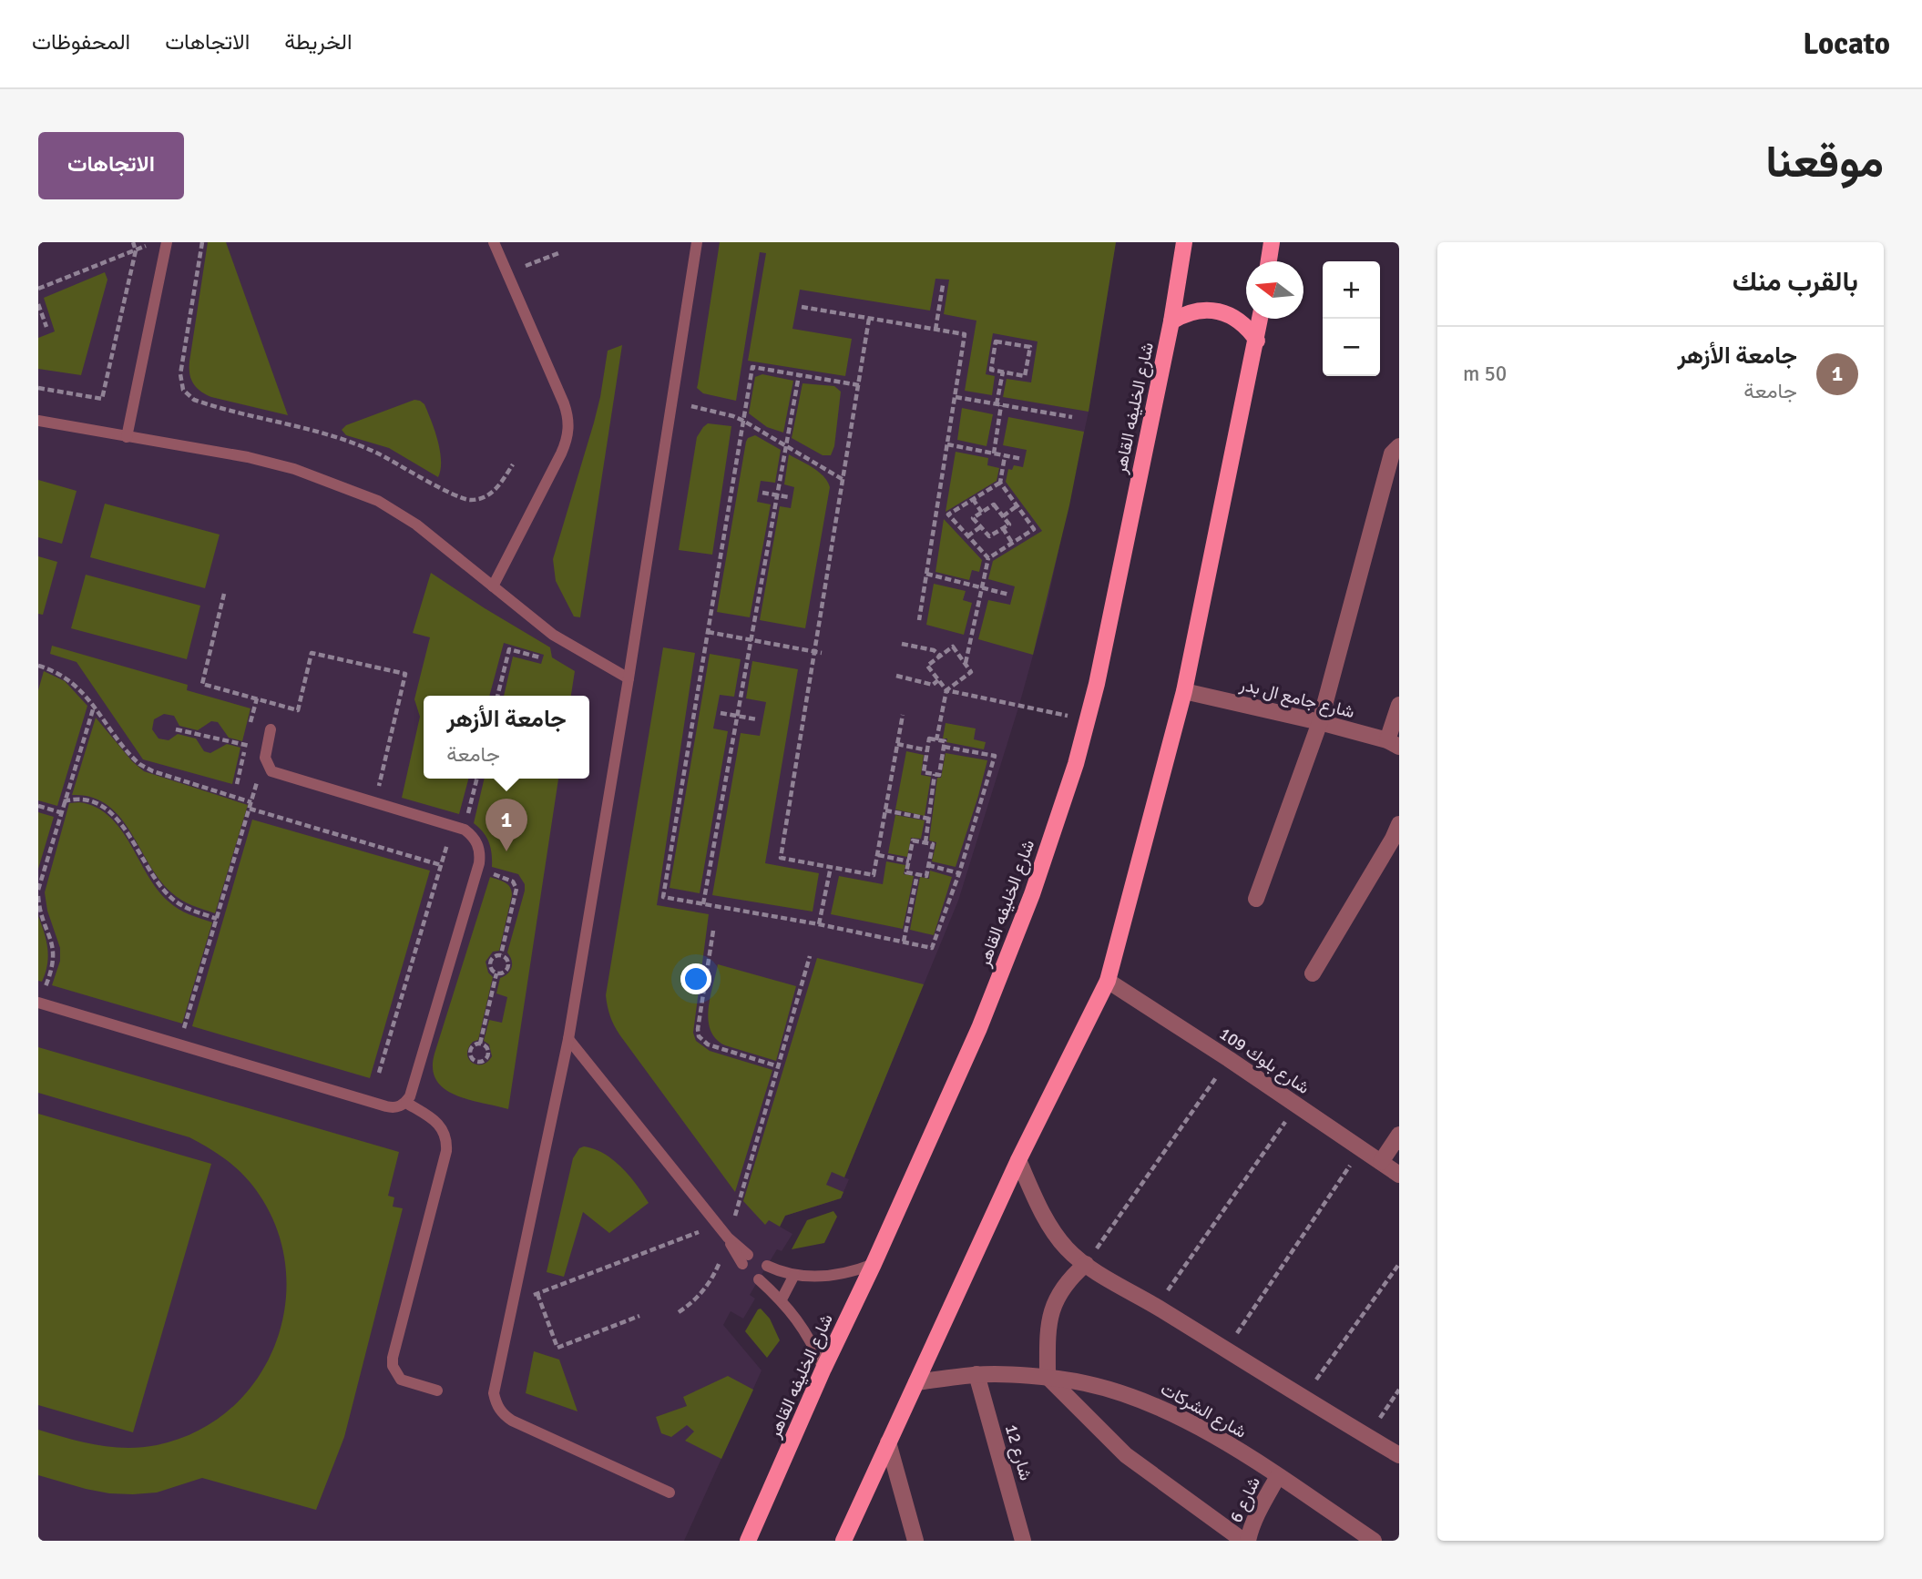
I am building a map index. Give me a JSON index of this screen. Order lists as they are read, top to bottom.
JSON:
{
  "streets": {
    "main road": ["شارع الخليفه القاهر"],
    "street": [
      "شارع جامع ال بدر",
      "شارع بلوك 109",
      "شارع الشركات",
      "شارع 12",
      "شارع 6"
    ]
  },
  "crossings": [
    ["شارع الشركات", "شارع 12"],
    ["شارع الشركات", "شارع 6"]
  ],
  "north": "left",
  "page": {
    "header": "Locato",
    "nav": ["الخريطة", "الاتجاهات", "المحفوظات"],
    "title": "موقعنا",
    "buttons": "الاتجاهات",
    "heading": "بالقرب منك",
    "map_buttons": ["+", "−"],
    "list": [
      {
        "mark": "1",
        "name": "جامعة الأزهر",
        "note": "جامعة",
        "value": "50 m"
      }
    ],
    "popup": ["جامعة الأزهر", "جامعة"],
    "pins": "1"
  }
}
